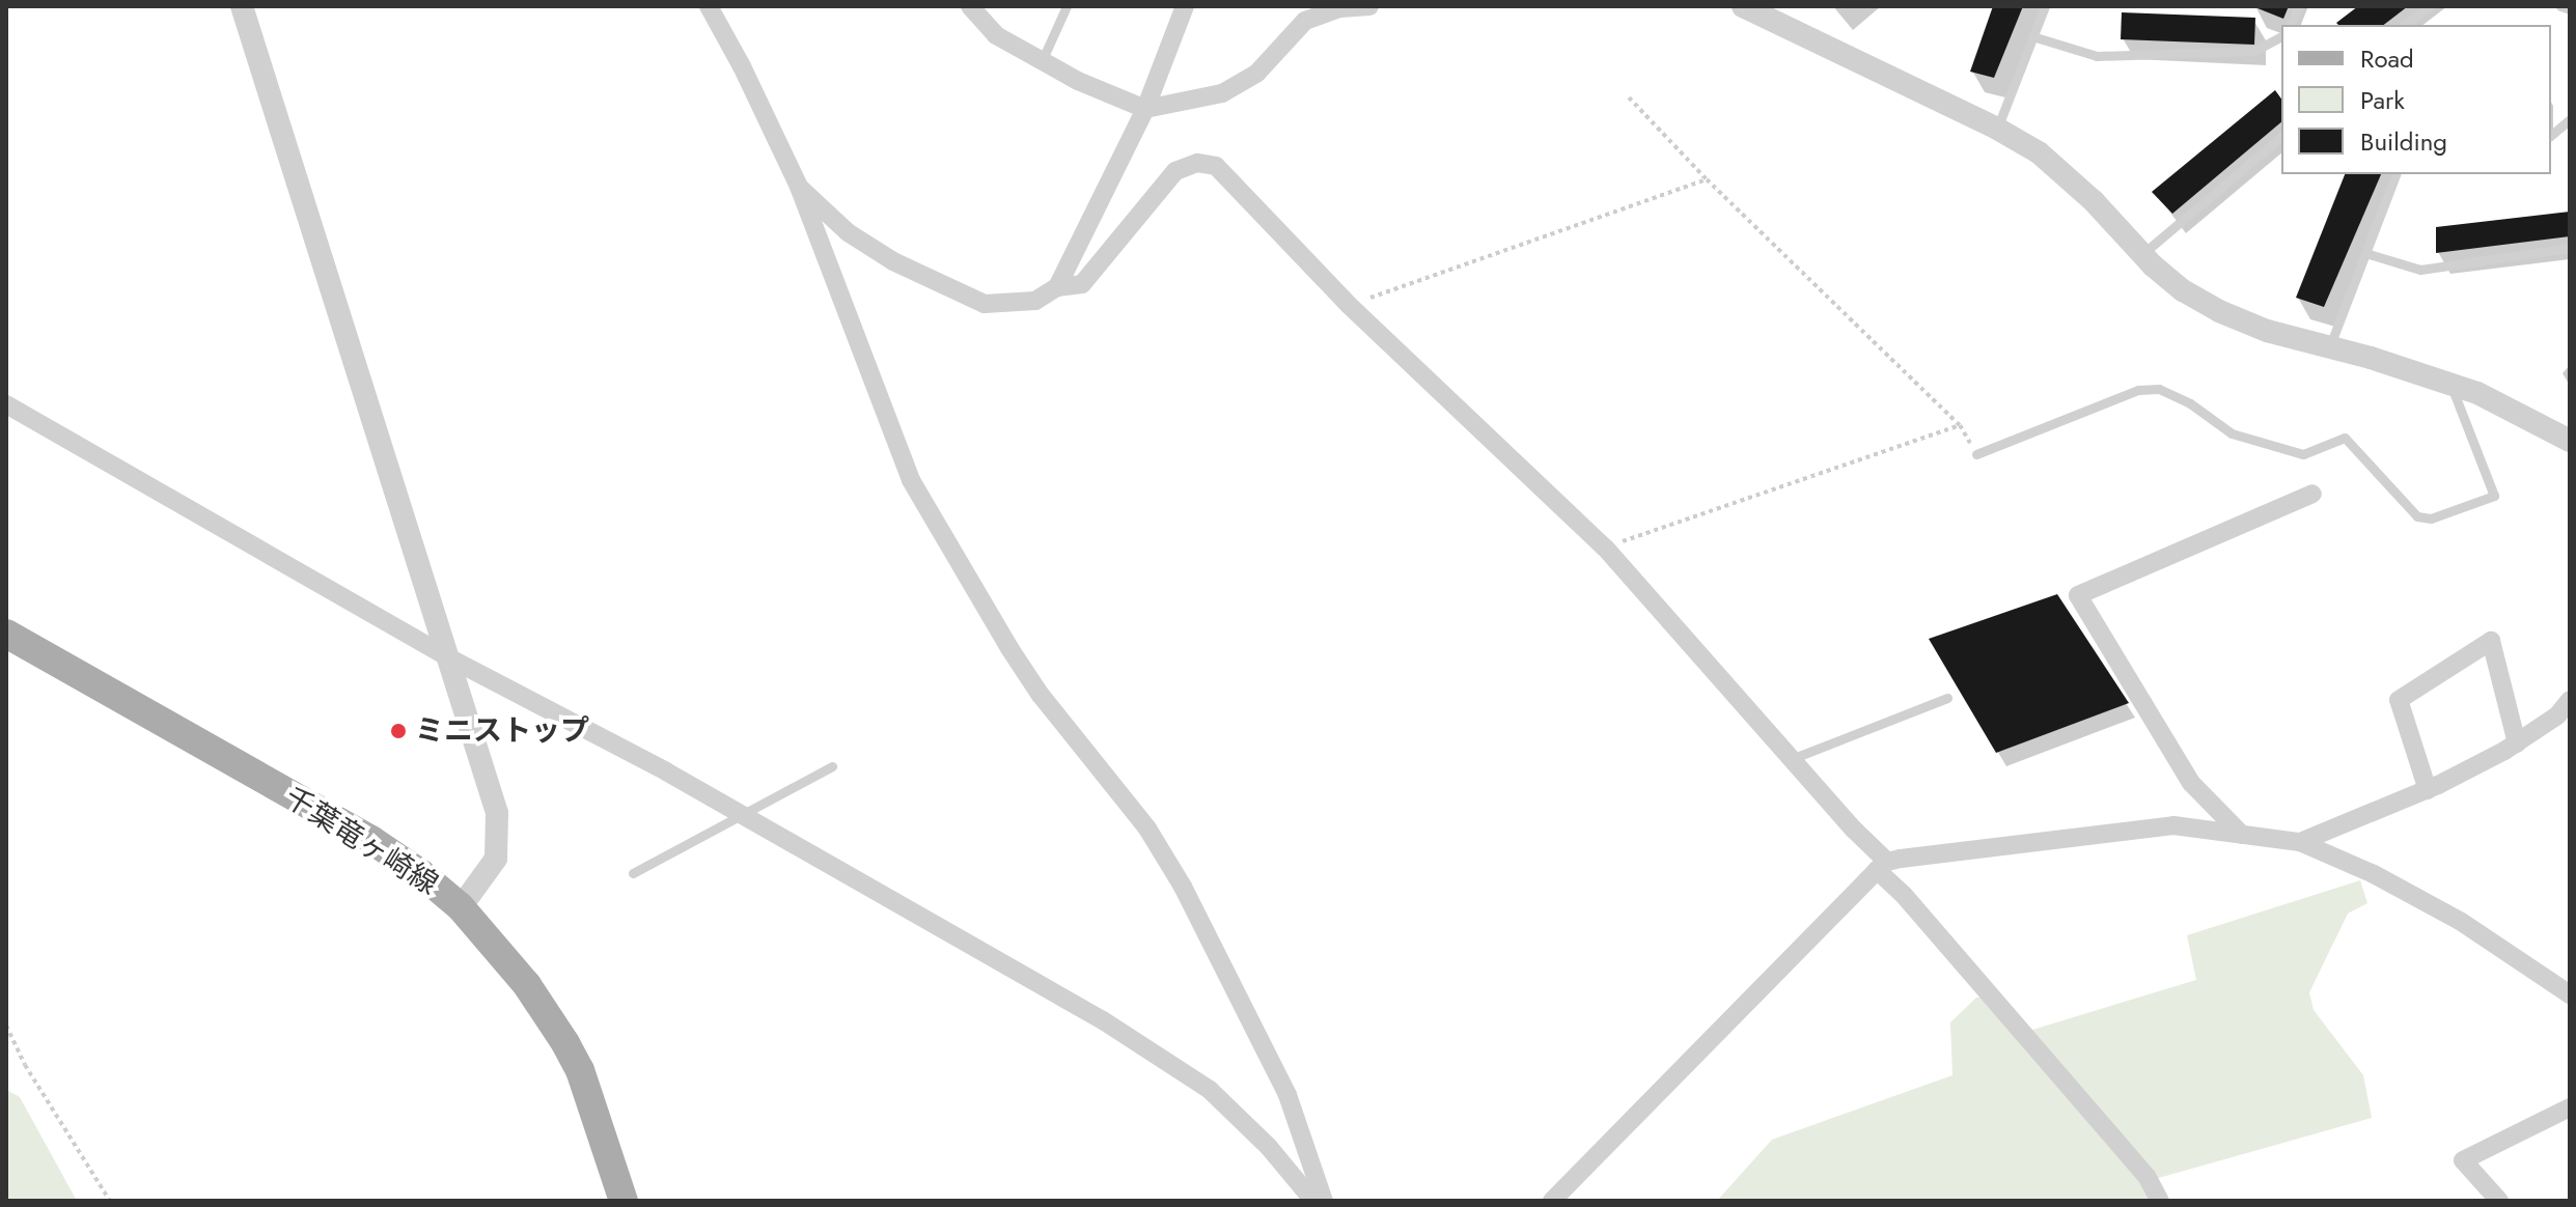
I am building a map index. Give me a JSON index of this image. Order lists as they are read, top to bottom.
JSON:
{
  "streets": {
    "main road": ["千葉竜ヶ崎線"]
  },
  "places": ["ミニストップ"],
  "legend": ["Road", "Park", "Building"]
}
